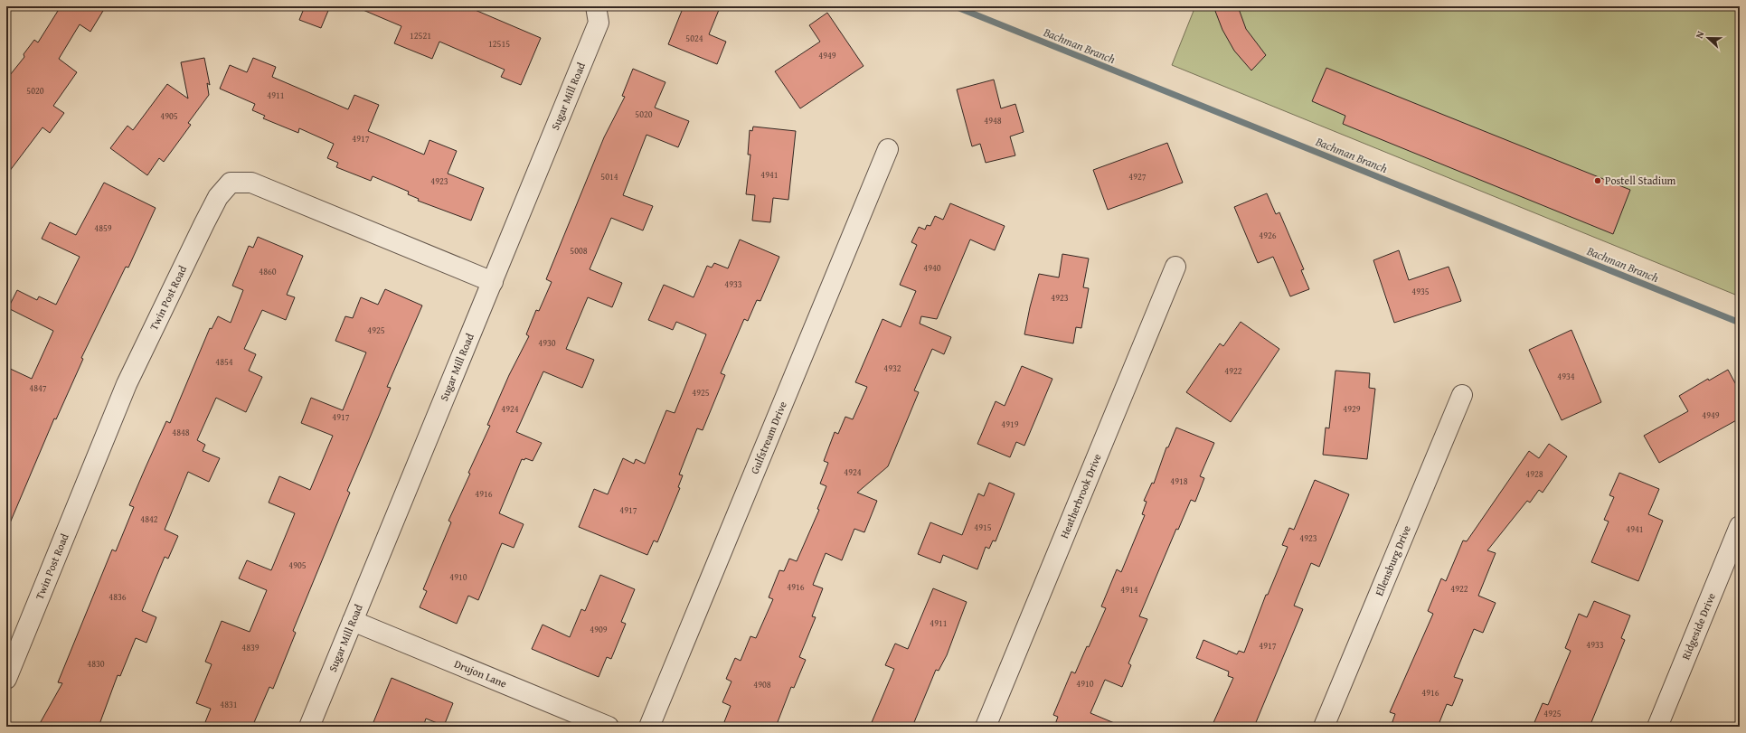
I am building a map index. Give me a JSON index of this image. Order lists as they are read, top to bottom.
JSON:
{
  "streets": {
    "street": [
      "Sugar Mill Road",
      "Twin Post Road",
      "Gulfstream Drive",
      "Heatherbrook Drive",
      "Ellensburg Drive",
      "Ridgeside Drive",
      "Drujon Lane"
    ]
  },
  "crossings": [
    ["Sugar Mill Road", "Twin Post Road"],
    ["Sugar Mill Road", "Drujon Lane"]
  ],
  "water": ["Bachman Branch"],
  "places": ["Postell Stadium"],
  "house_numbers": [
    "12521",
    "5024",
    "12515",
    "4949",
    "5020",
    "4911",
    "5020",
    "4905",
    "4948",
    "4917",
    "4941",
    "5014",
    "4927",
    "4923",
    "4859",
    "4926",
    "5008",
    "4940",
    "4860",
    "4933",
    "4935",
    "4923",
    "4925",
    "4930",
    "4854",
    "4932",
    "4922",
    "4934",
    "4847",
    "4925",
    "4924",
    "4929",
    "4949",
    "4917",
    "4919",
    "4848",
    "4924",
    "4928",
    "4918",
    "4916",
    "4917",
    "4842",
    "4915",
    "4941",
    "4923",
    "4905",
    "4910",
    "4916",
    "4922",
    "4914",
    "4836",
    "4911",
    "4909",
    "4933",
    "4917",
    "4839",
    "4830",
    "4910",
    "4908",
    "4916",
    "4831",
    "4925"
  ],
  "north": "left"
}
